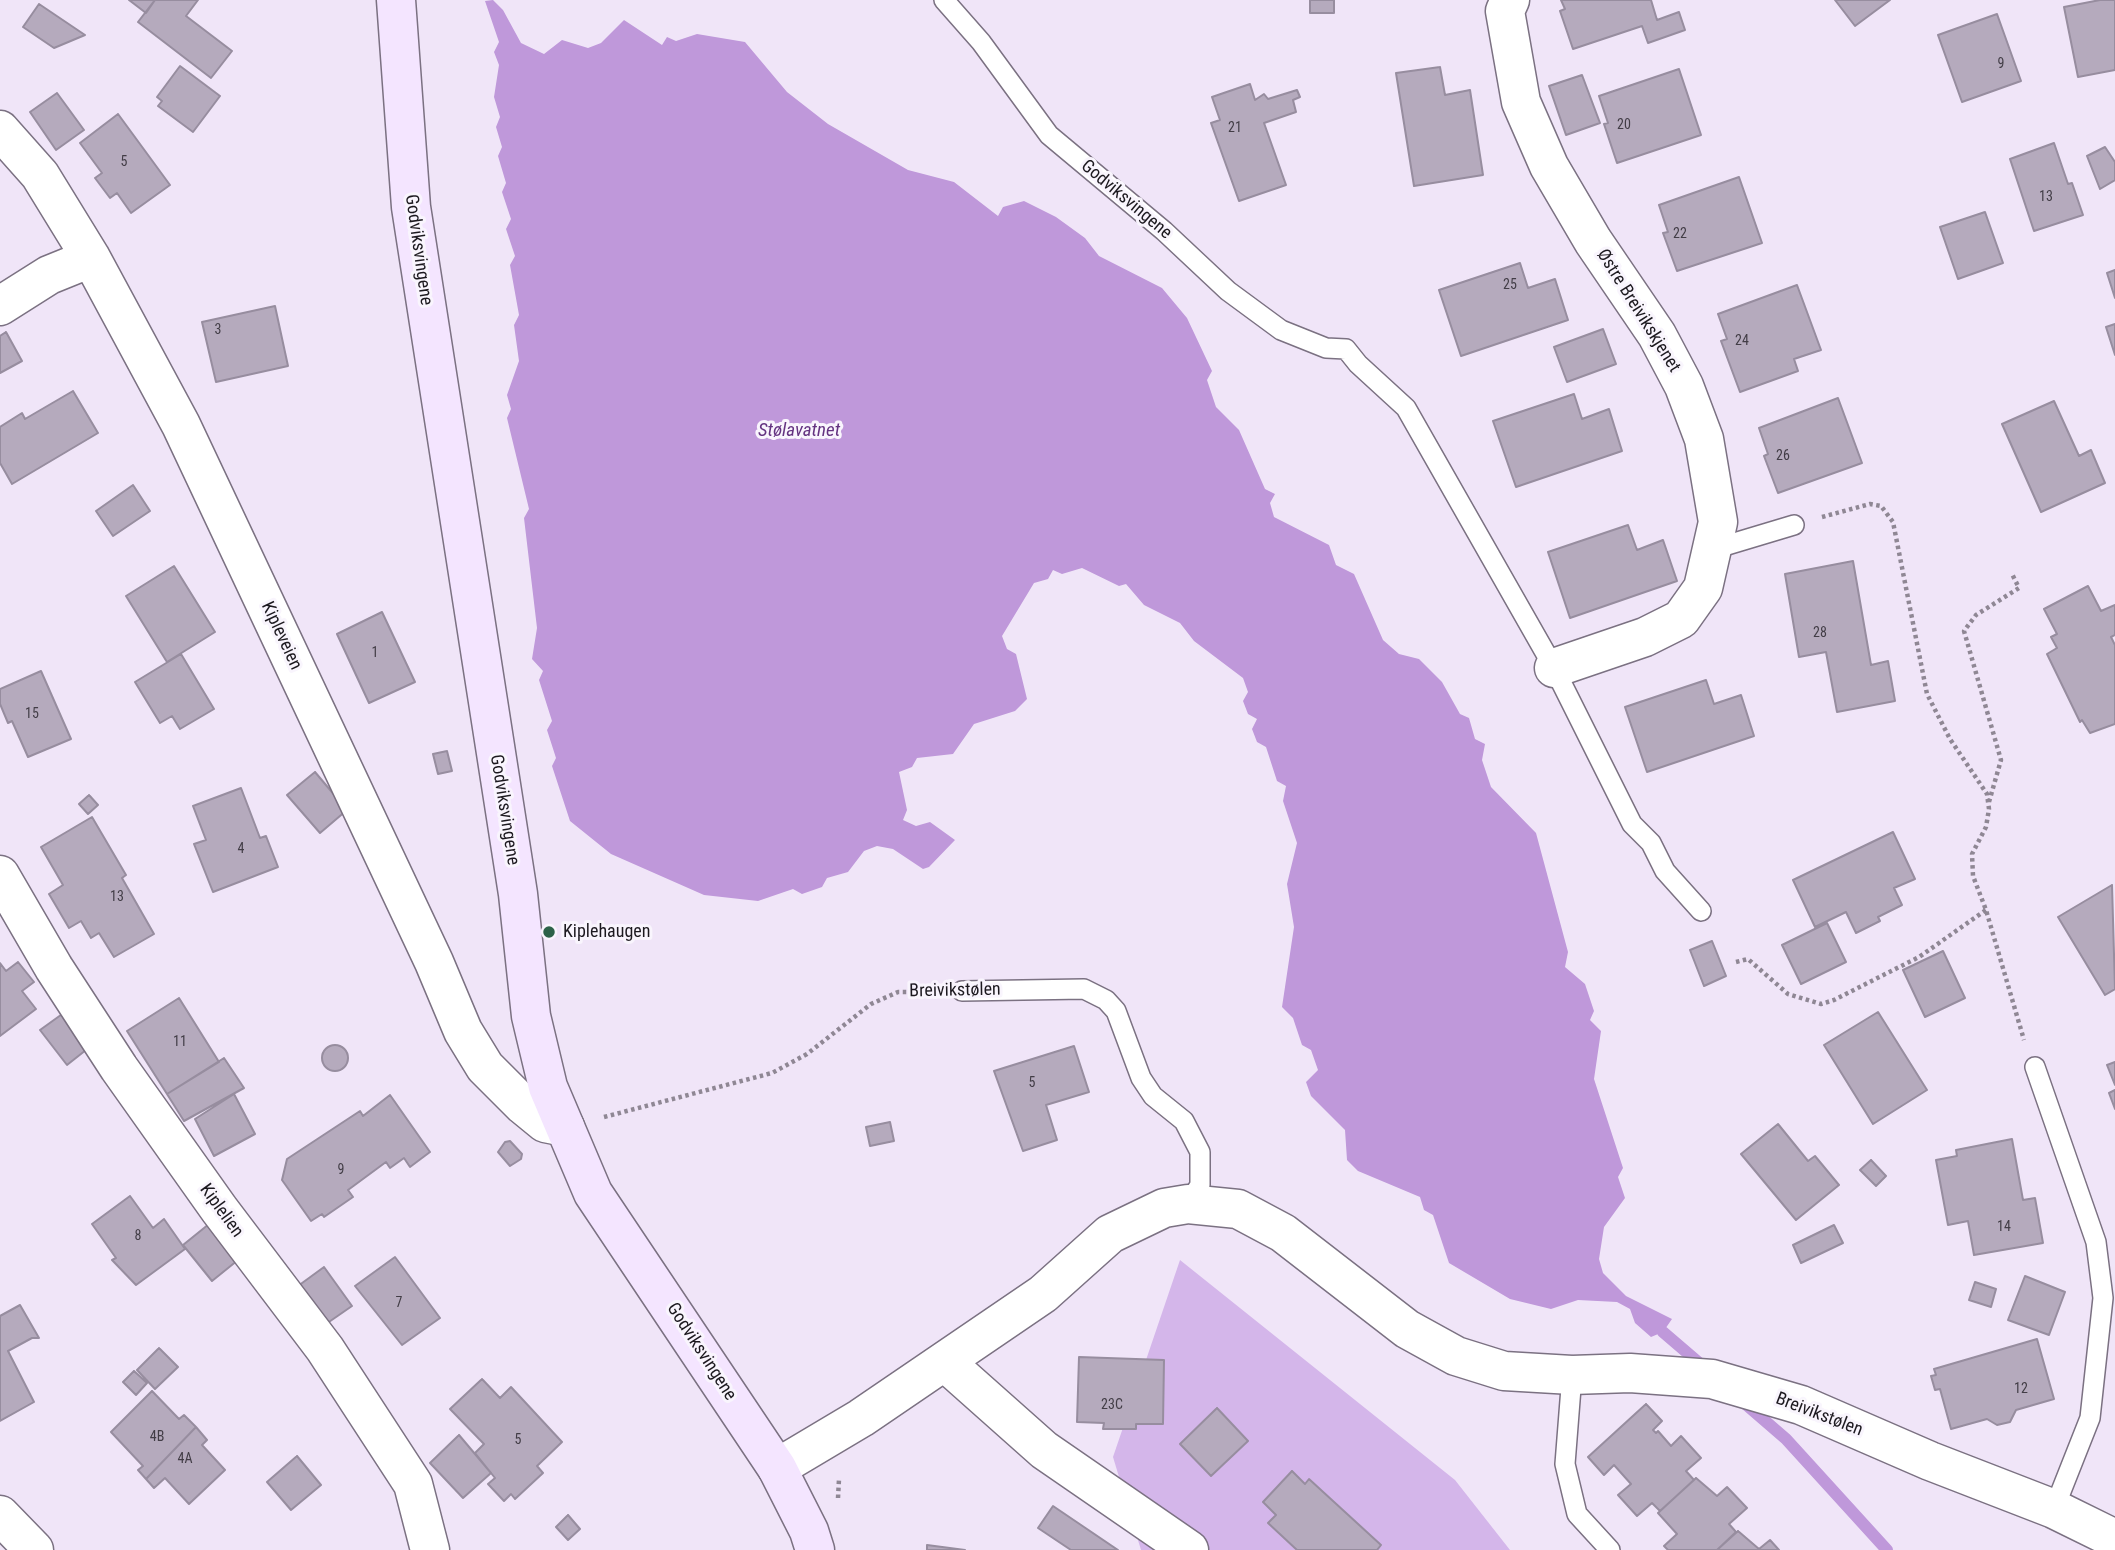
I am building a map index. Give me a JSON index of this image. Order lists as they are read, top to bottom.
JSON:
{
  "streets": {
    "main road": ["Godviksvingene"],
    "street": [
      "Østre Breivikskjenet",
      "Kipleveien",
      "Breivikstølen",
      "Kiplelien"
    ]
  },
  "crossings": [
    ["Godviksvingene", "Østre Breivikskjenet"],
    ["Godviksvingene", "Kipleveien"],
    ["Godviksvingene", "Breivikstølen"],
    ["Kipleveien", "Breivikstølen"]
  ],
  "water": ["Stølavatnet"],
  "places": ["Kiplehaugen"],
  "house_numbers": [
    "9",
    "20",
    "21",
    "5",
    "13",
    "22",
    "25",
    "3",
    "24",
    "26",
    "28",
    "1",
    "15",
    "4",
    "13",
    "11",
    "5",
    "9",
    "14",
    "8",
    "7",
    "12",
    "23C",
    "4B",
    "5",
    "4A"
  ]
}
